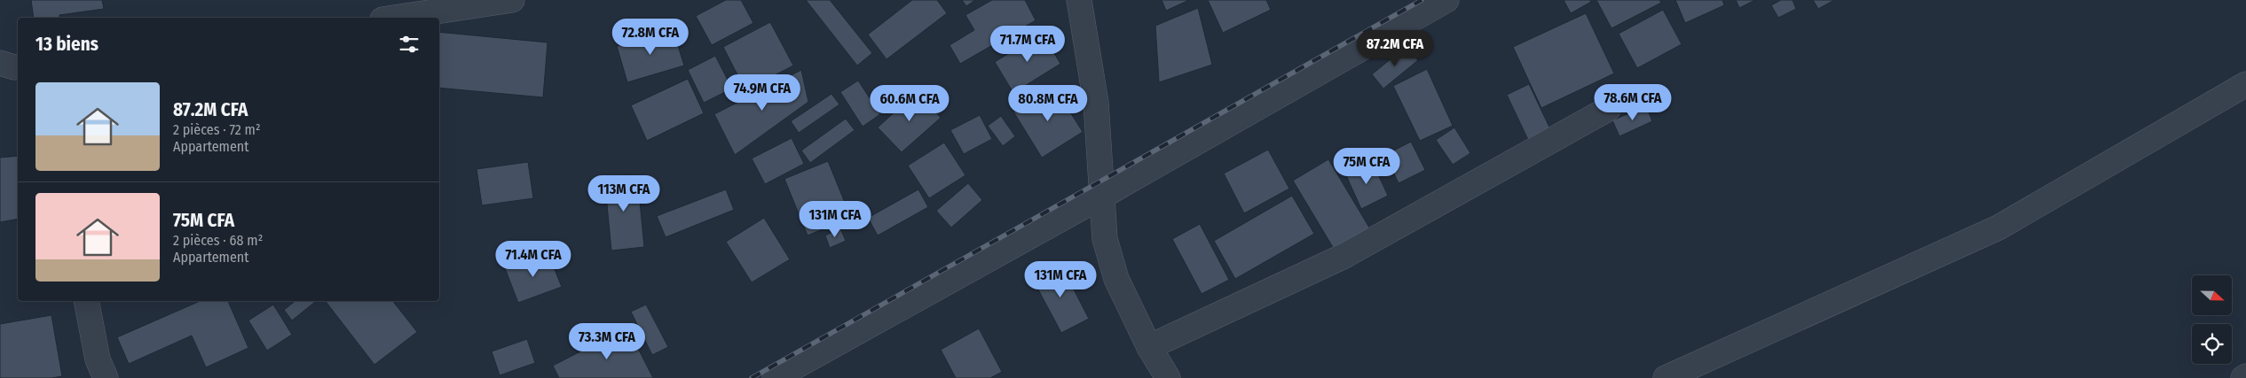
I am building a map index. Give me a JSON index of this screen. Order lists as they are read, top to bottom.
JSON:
{
  "north": "right",
  "page": {
    "heading": "13 biens",
    "price": [
      "72.8M CFA",
      "71.7M CFA",
      "87.2M CFA",
      "74.9M CFA",
      "78.6M CFA",
      "60.6M CFA",
      "80.8M CFA",
      "75M CFA",
      "113M CFA",
      "131M CFA",
      "71.4M CFA",
      "131M CFA",
      "73.3M CFA"
    ],
    "list": [
      {
        "name": "87.2M CFA",
        "note": "2 pièces · 72 m² · Appartement"
      },
      {
        "name": "75M CFA",
        "note": "2 pièces · 68 m² · Appartement"
      }
    ]
  }
}
